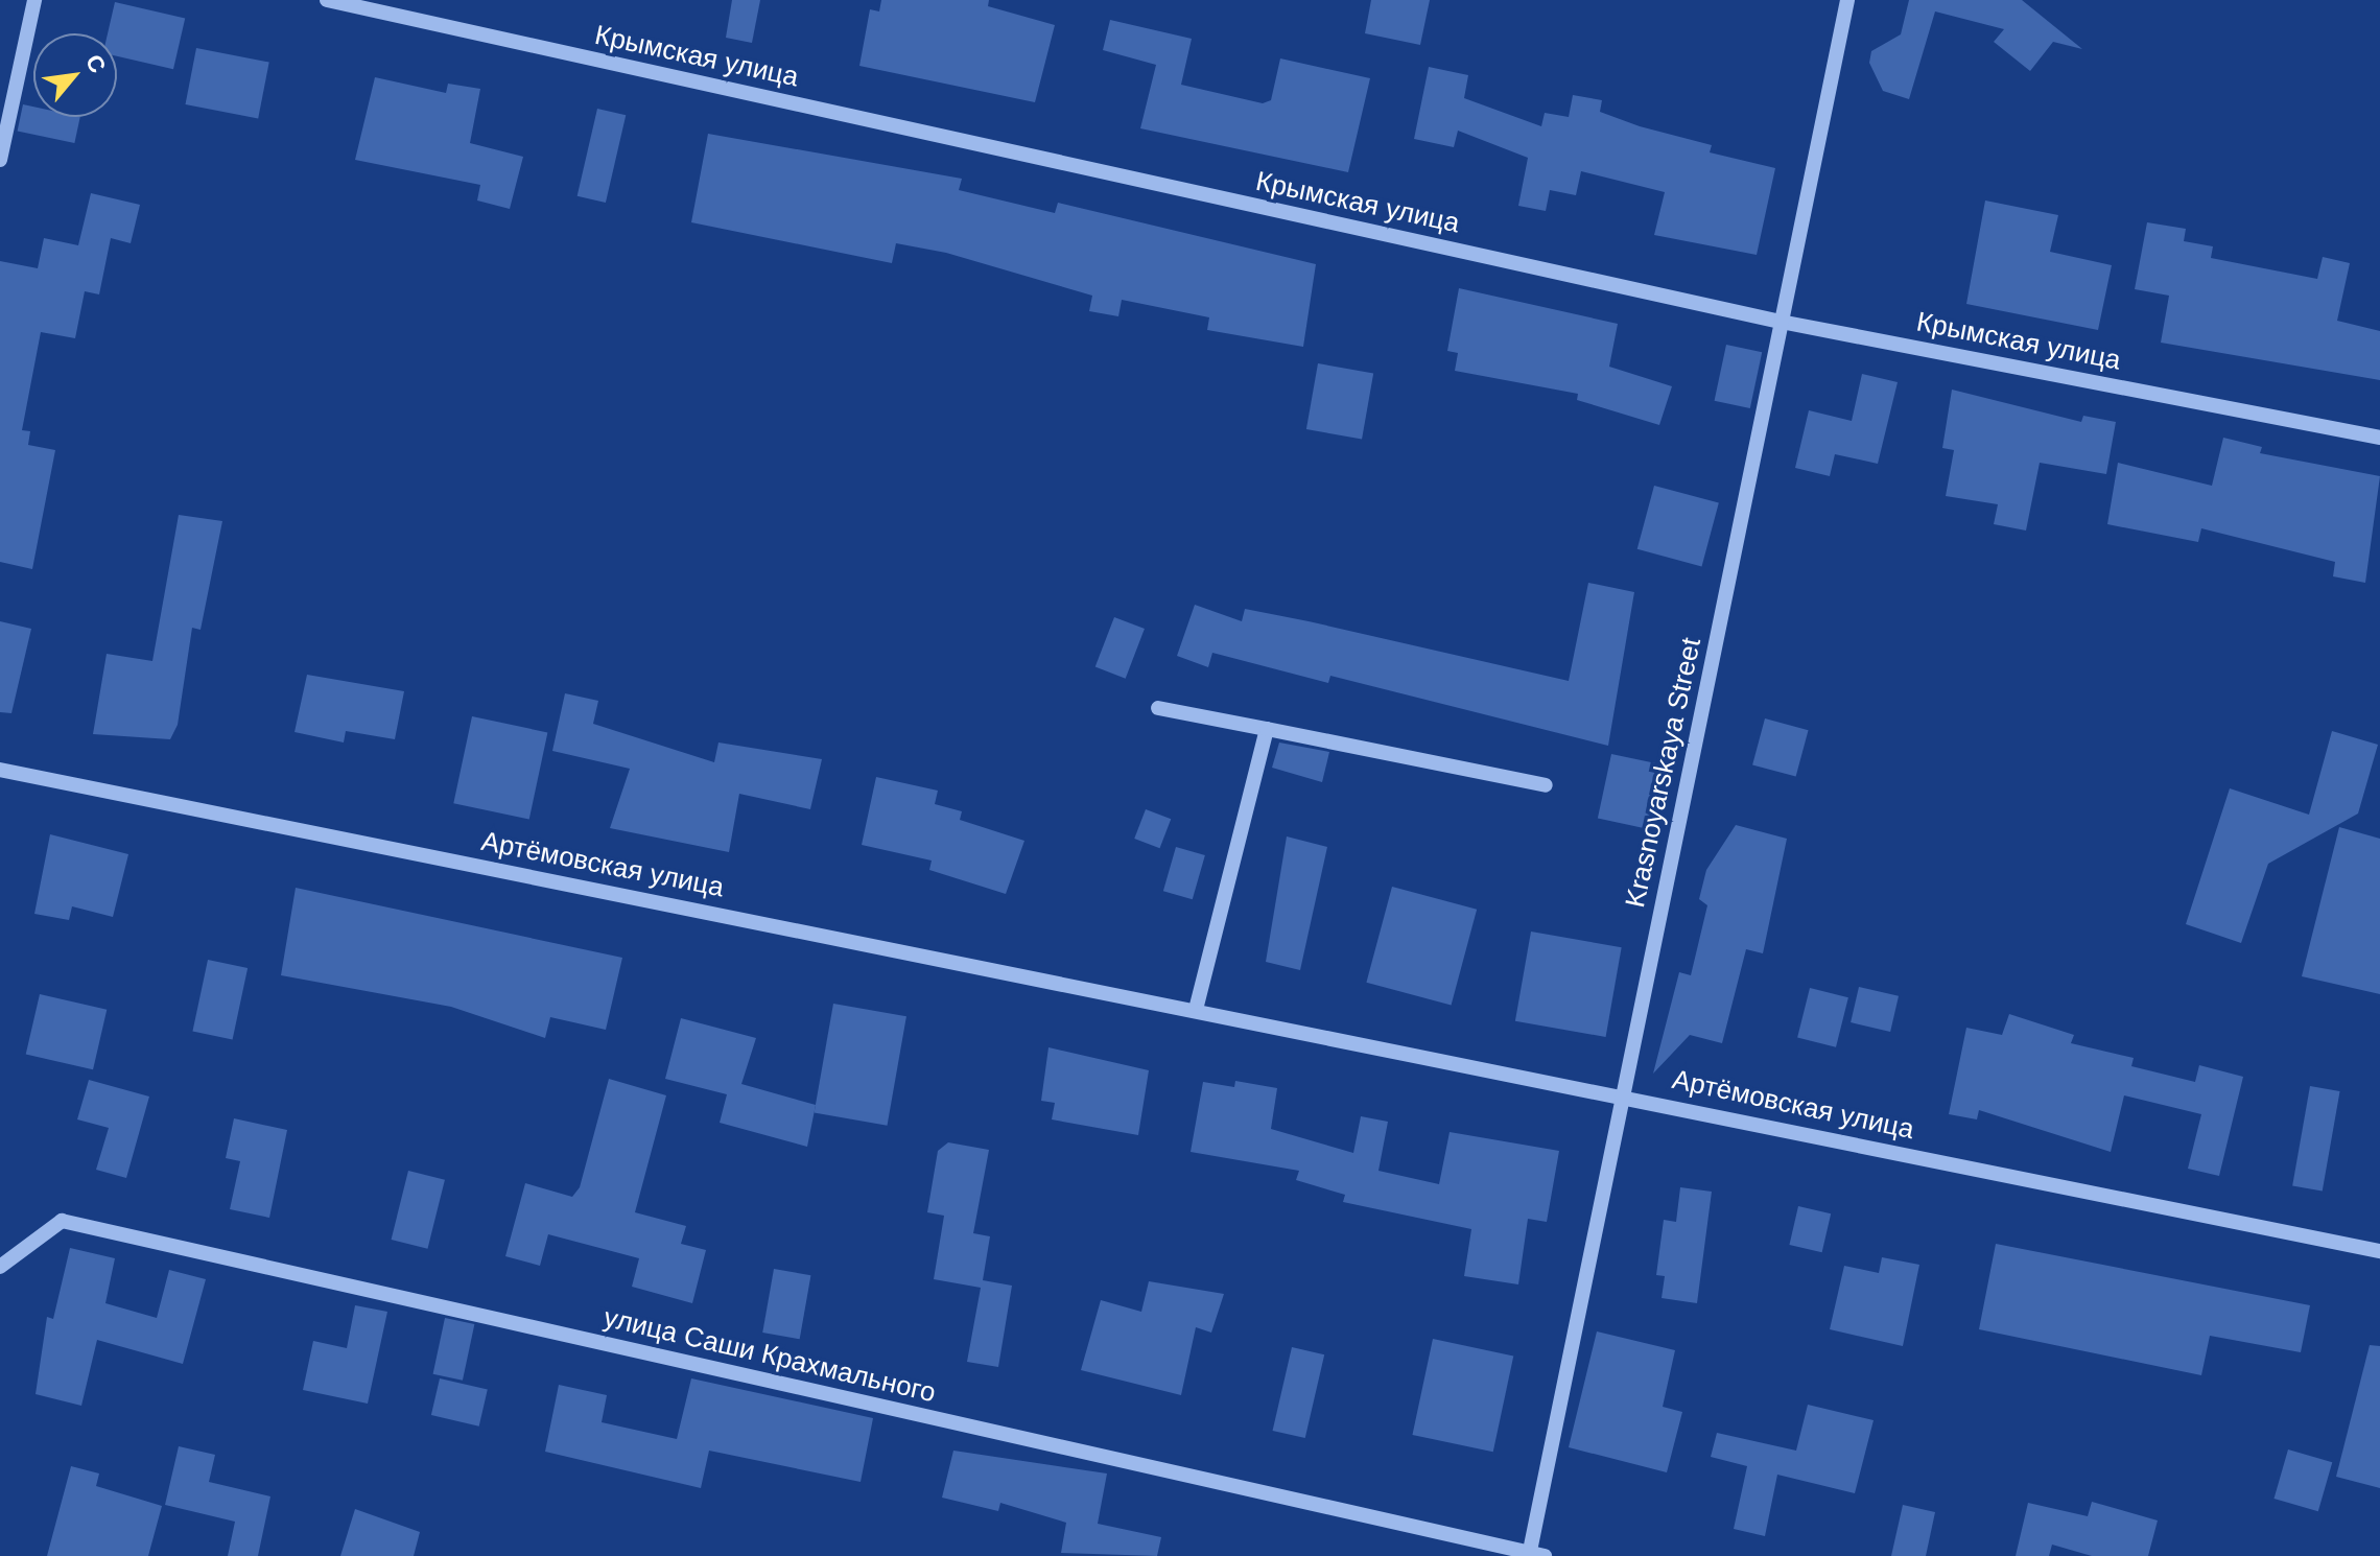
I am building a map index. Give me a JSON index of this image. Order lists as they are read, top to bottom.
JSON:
{
  "streets": {
    "street": [
      "Крымская улица",
      "Krasnoyarskaya Street",
      "Артёмовская улица",
      "улица Саши Крахмального"
    ]
  },
  "crossings": [
    ["Крымская улица", "Krasnoyarskaya Street"],
    ["Krasnoyarskaya Street", "Артёмовская улица"],
    ["Krasnoyarskaya Street", "улица Саши Крахмального"]
  ],
  "north": "top right"
}
